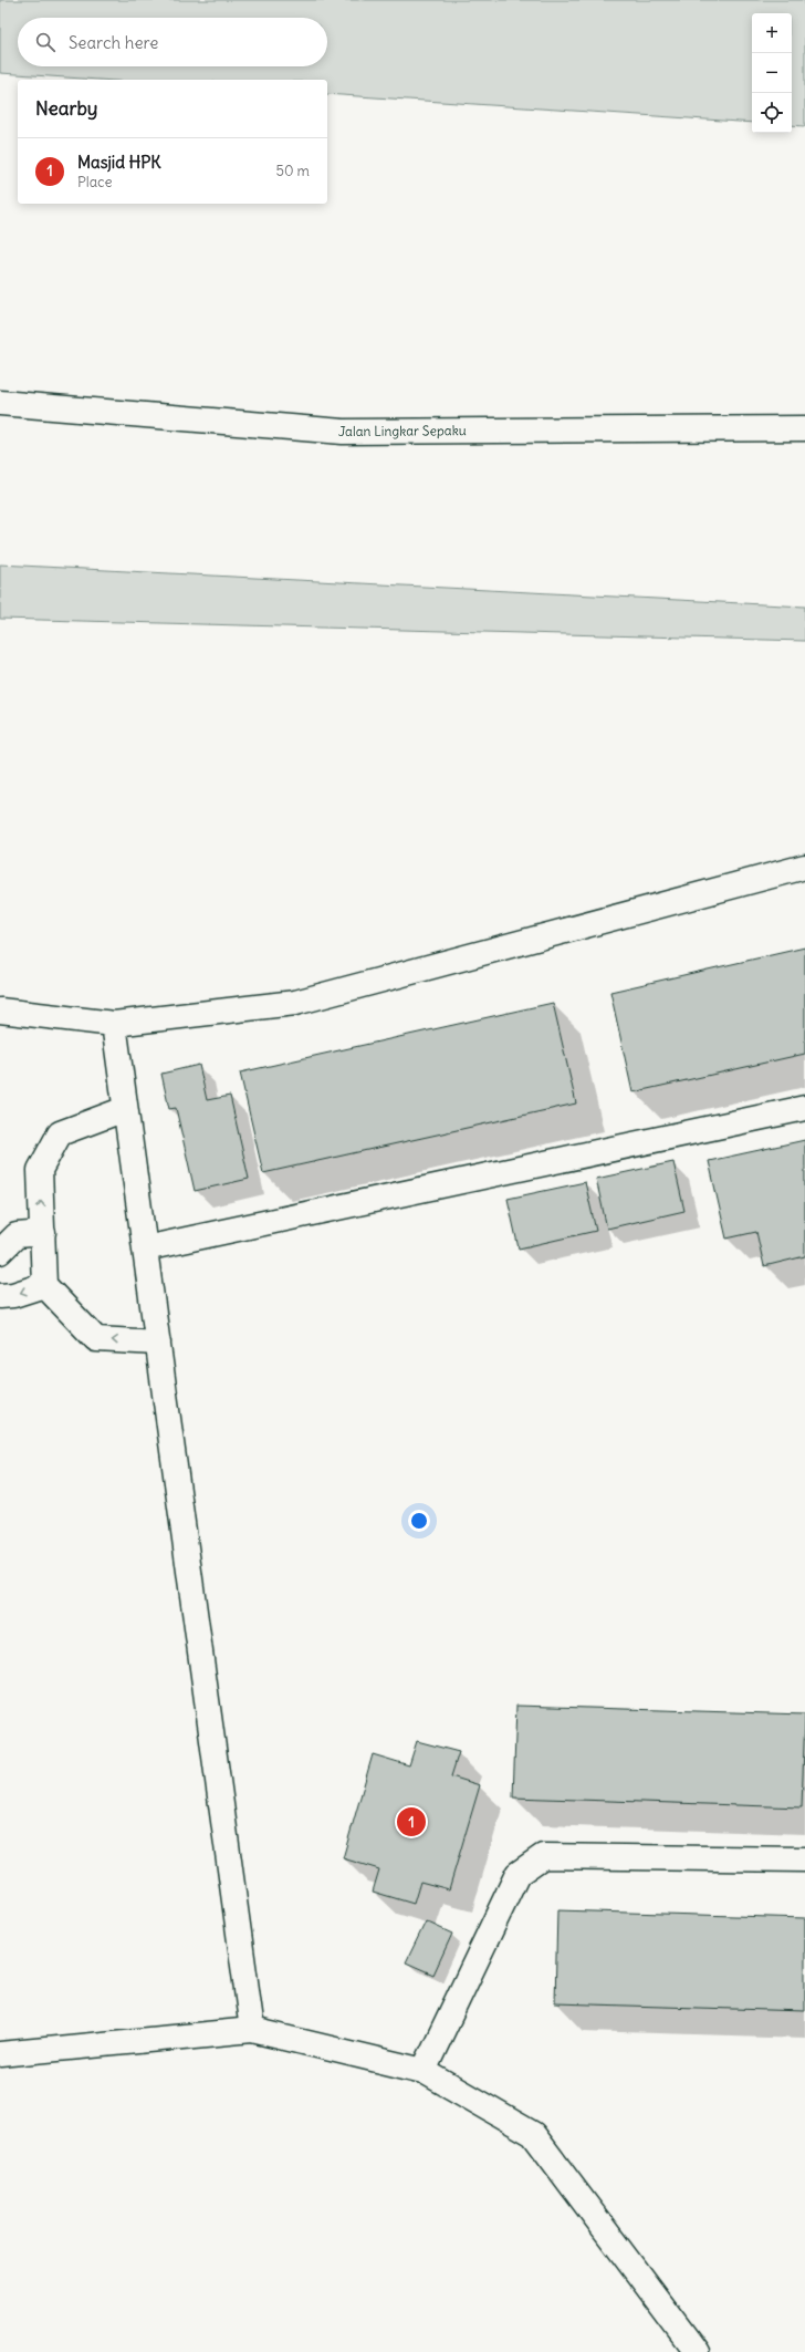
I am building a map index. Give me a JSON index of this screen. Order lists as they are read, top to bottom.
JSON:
{
  "streets": {
    "street": ["Jalan Lingkar Sepaku"]
  },
  "page": {
    "map_buttons": ["+", "−"],
    "search": "Search here",
    "heading": "Nearby",
    "list": [
      {
        "mark": "1",
        "name": "Masjid HPK",
        "note": "Place",
        "value": "50 m"
      }
    ],
    "pins": "1"
  }
}
